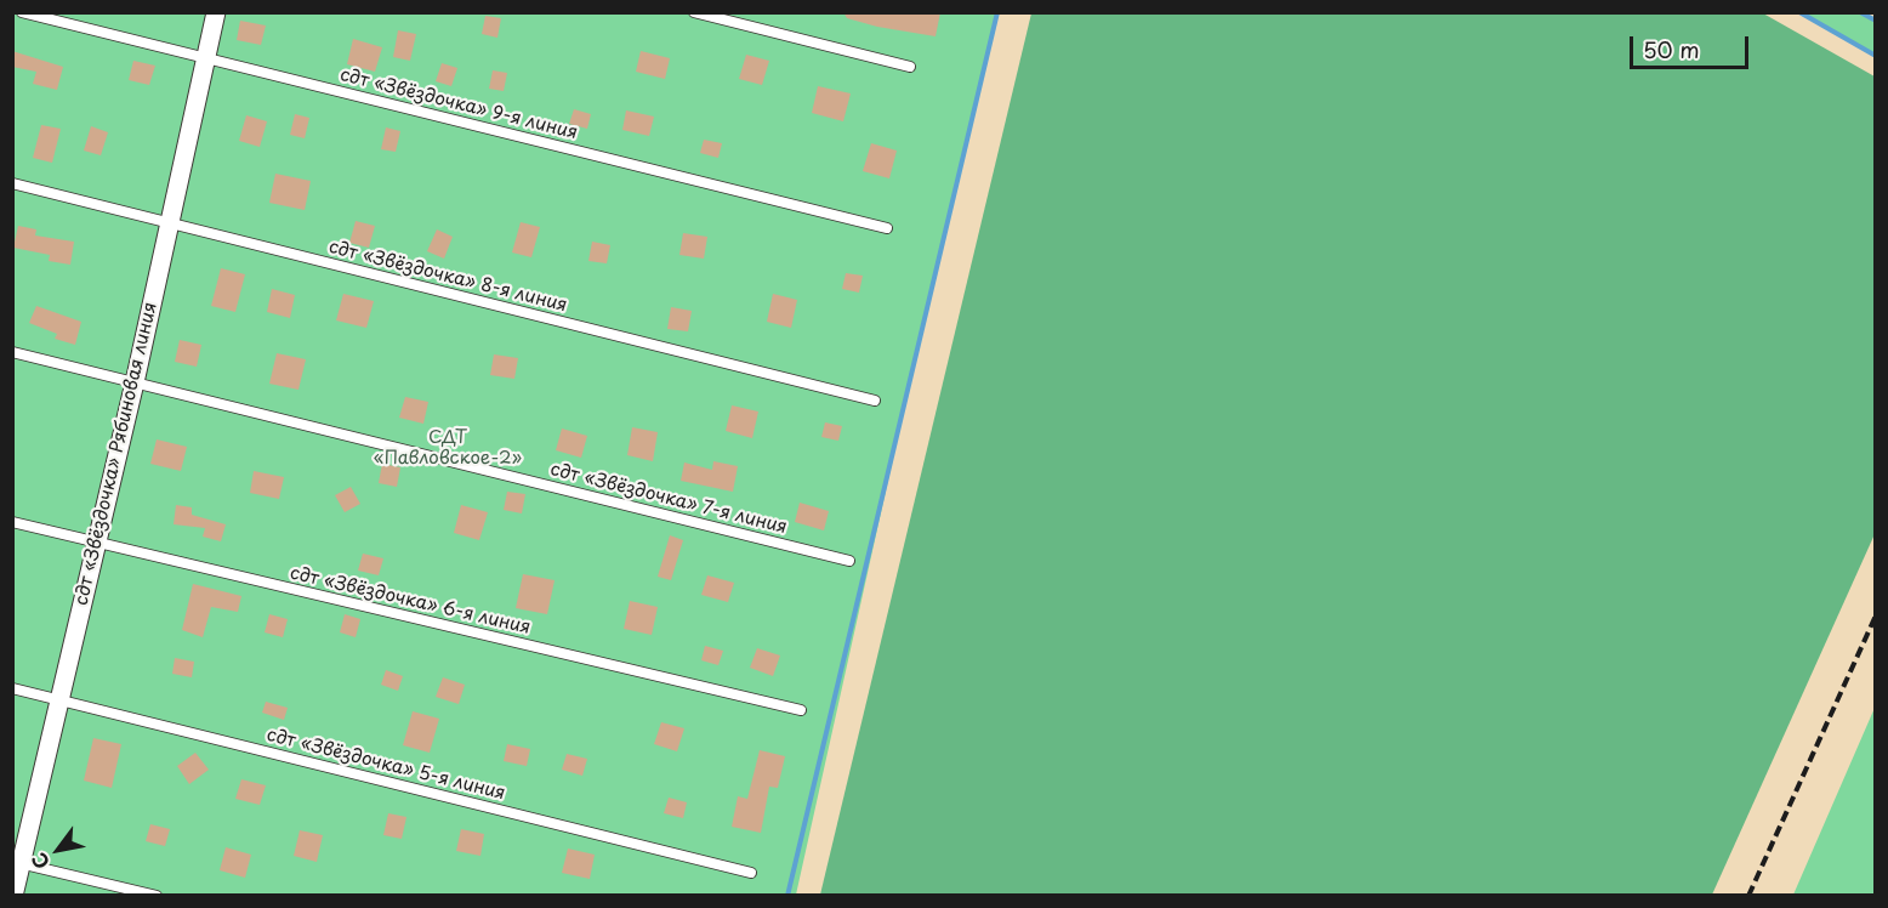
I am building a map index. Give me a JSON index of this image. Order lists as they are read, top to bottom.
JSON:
{
  "streets": {
    "street": ["сдт «Звёздочка» Рябиновая линия"],
    "lane": [
      "сдт «Звёздочка» 9-я линия",
      "сдт «Звёздочка» 8-я линия",
      "сдт «Звёздочка» 7-я линия",
      "сдт «Звёздочка» 6-я линия",
      "сдт «Звёздочка» 5-я линия"
    ]
  },
  "crossings": [
    ["сдт «Звёздочка» 9-я линия", "сдт «Звёздочка» Рябиновая линия"],
    ["сдт «Звёздочка» 8-я линия", "сдт «Звёздочка» Рябиновая линия"],
    ["сдт «Звёздочка» Рябиновая линия", "сдт «Звёздочка» 7-я линия"],
    ["сдт «Звёздочка» Рябиновая линия", "сдт «Звёздочка» 6-я линия"],
    ["сдт «Звёздочка» Рябиновая линия", "сдт «Звёздочка» 5-я линия"]
  ],
  "parks": ["СДТ «Павловское-2»"],
  "scale_bar": "50 m",
  "north": "bottom left"
}
